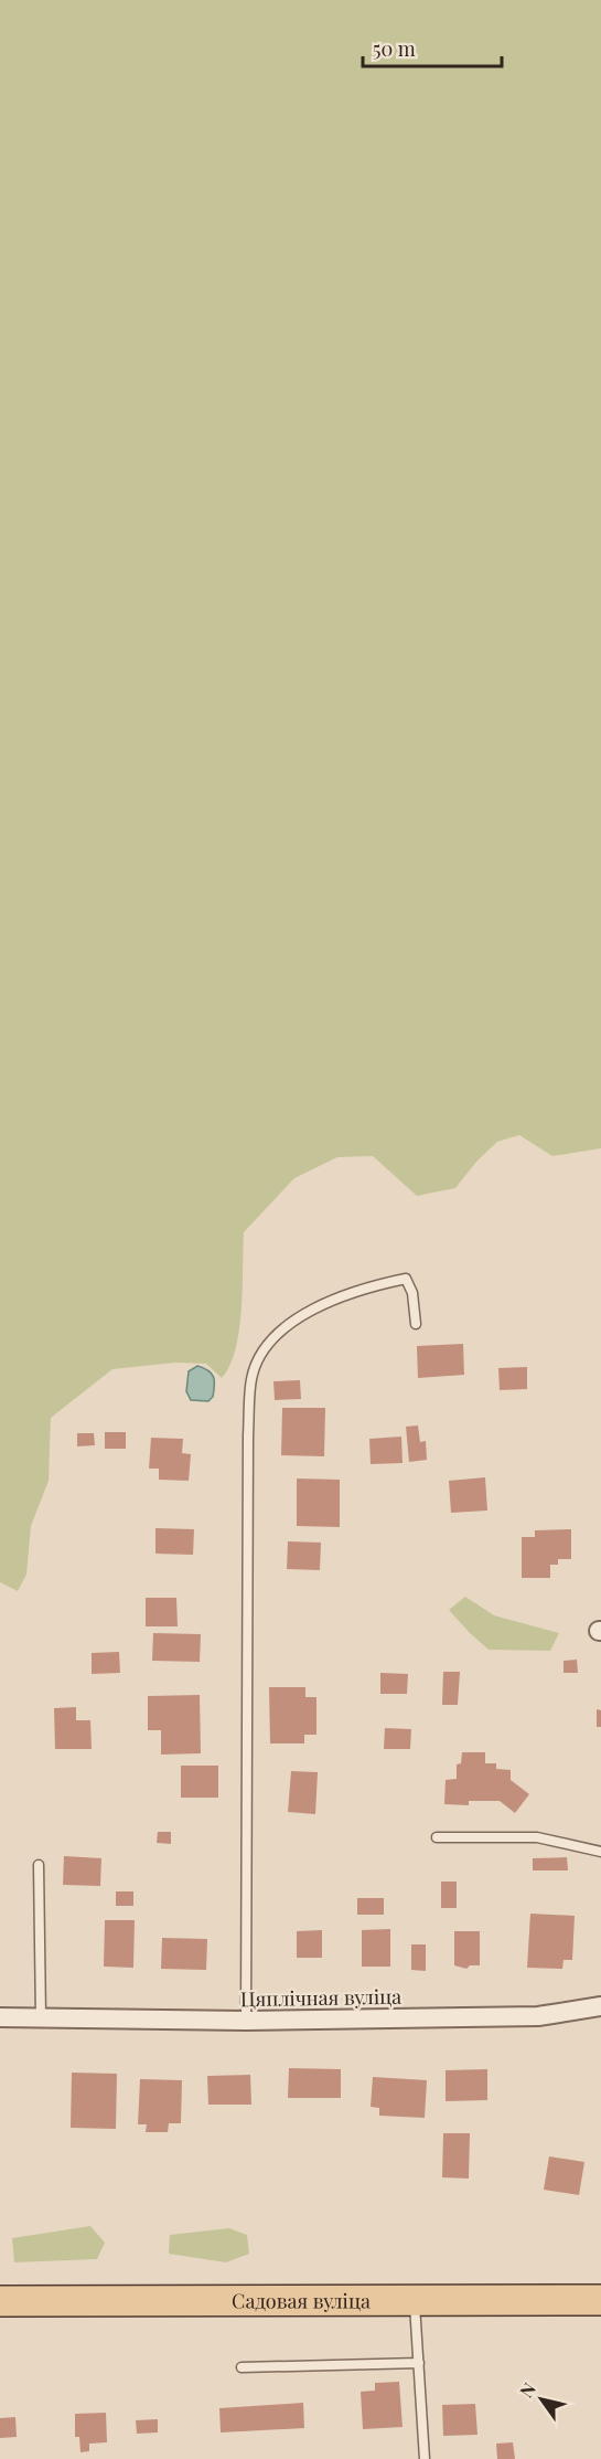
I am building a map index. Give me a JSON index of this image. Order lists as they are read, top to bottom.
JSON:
{
  "streets": {
    "main road": ["Садовая вуліца"],
    "street": ["Цяплічная вуліца"]
  },
  "scale_bar": "50 m",
  "north": "top left"
}
